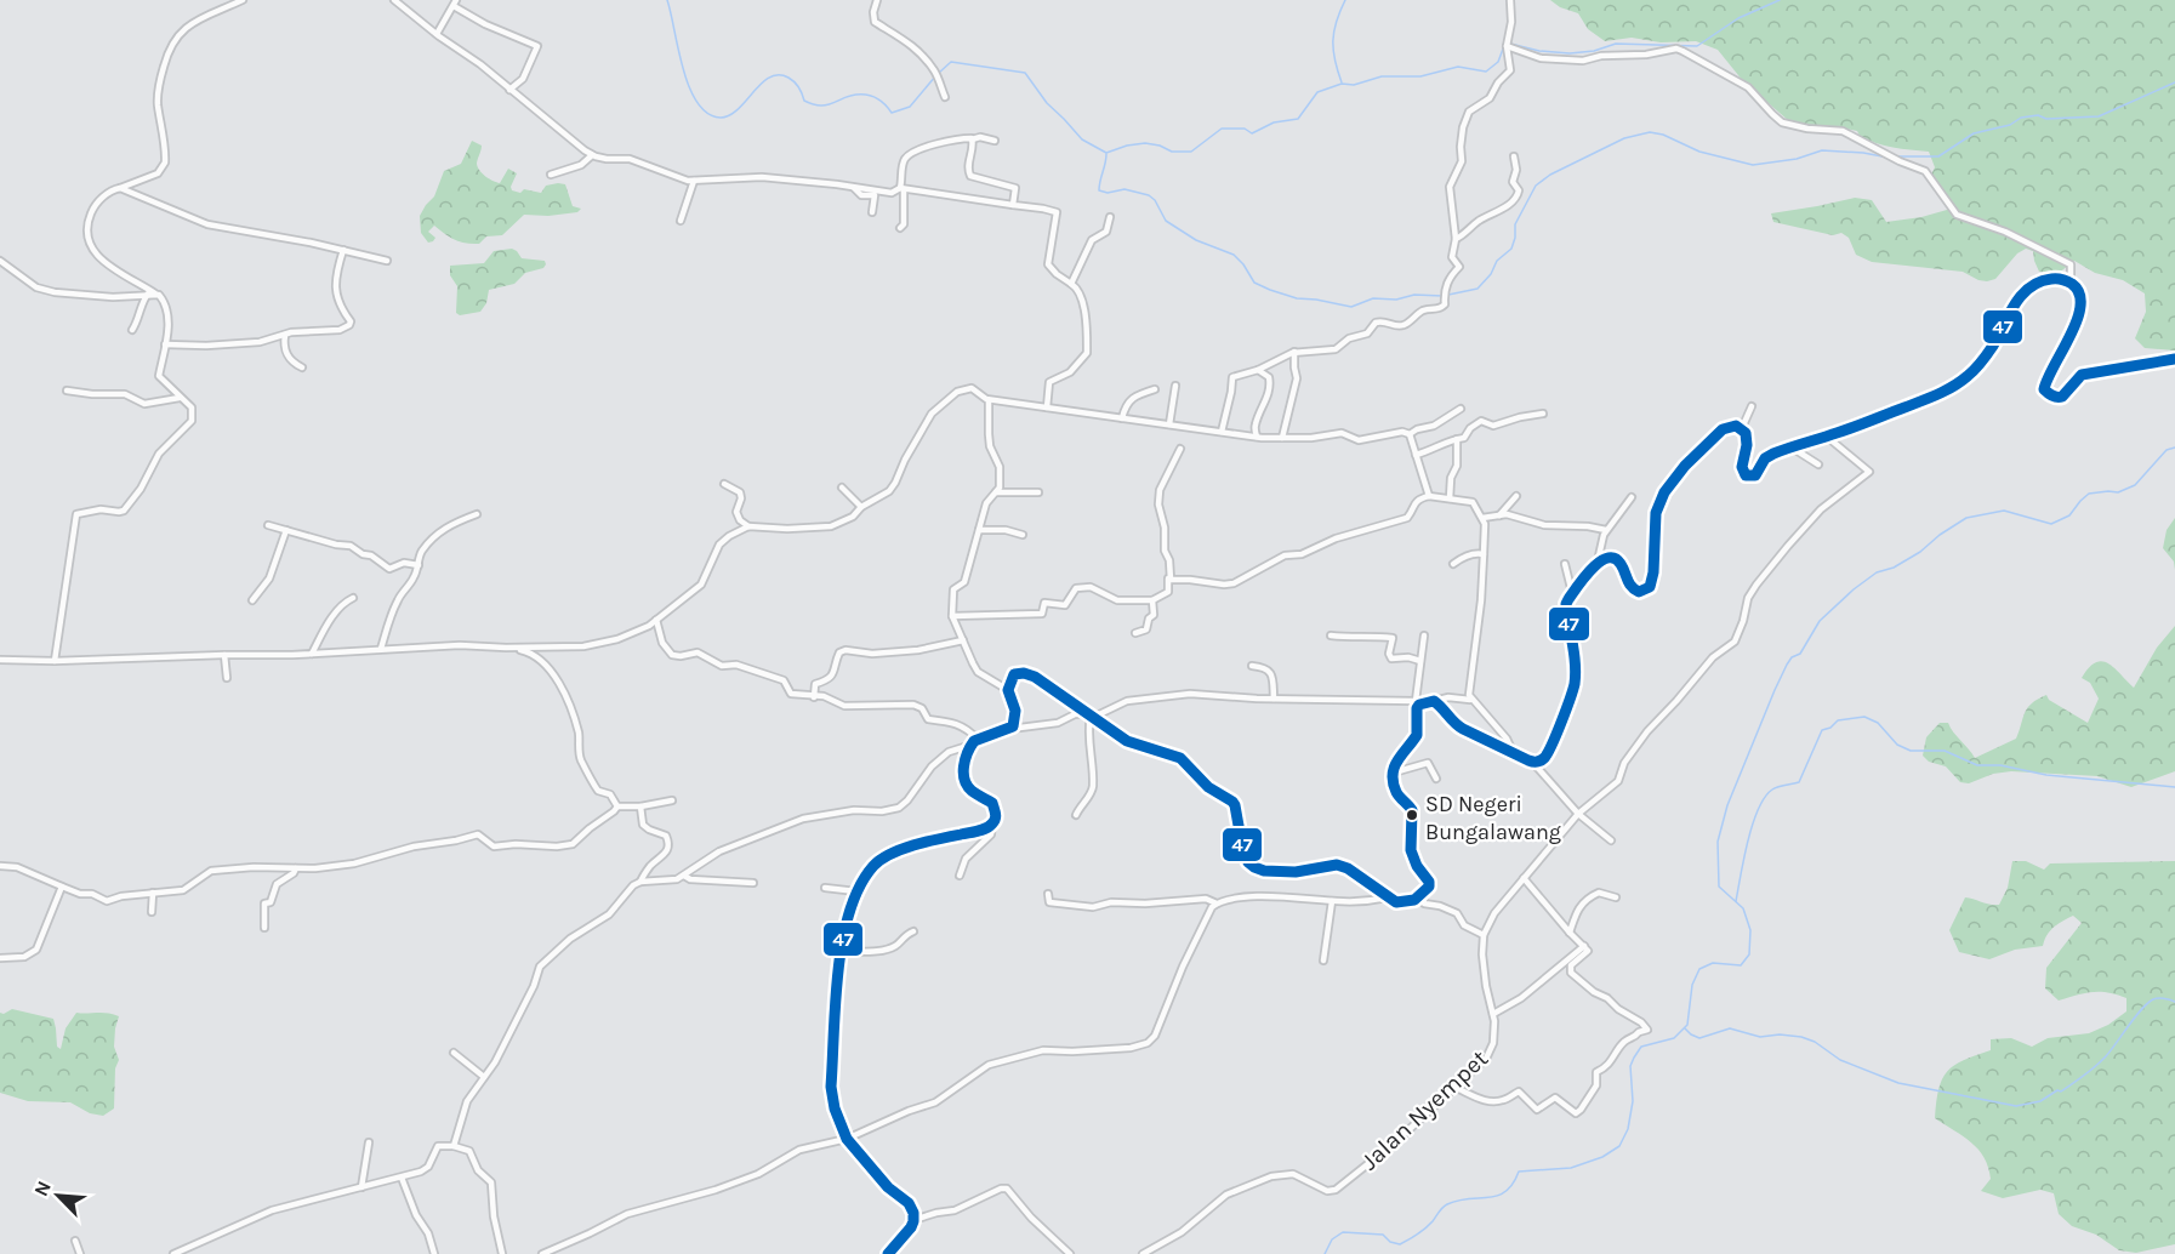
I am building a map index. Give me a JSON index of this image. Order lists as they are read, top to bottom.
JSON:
{
  "streets": {
    "street": ["Jalan Nyempet"]
  },
  "places": ["SD Negeri Bungalawang"],
  "lines": ["transit line 47"],
  "north": "top left"
}
